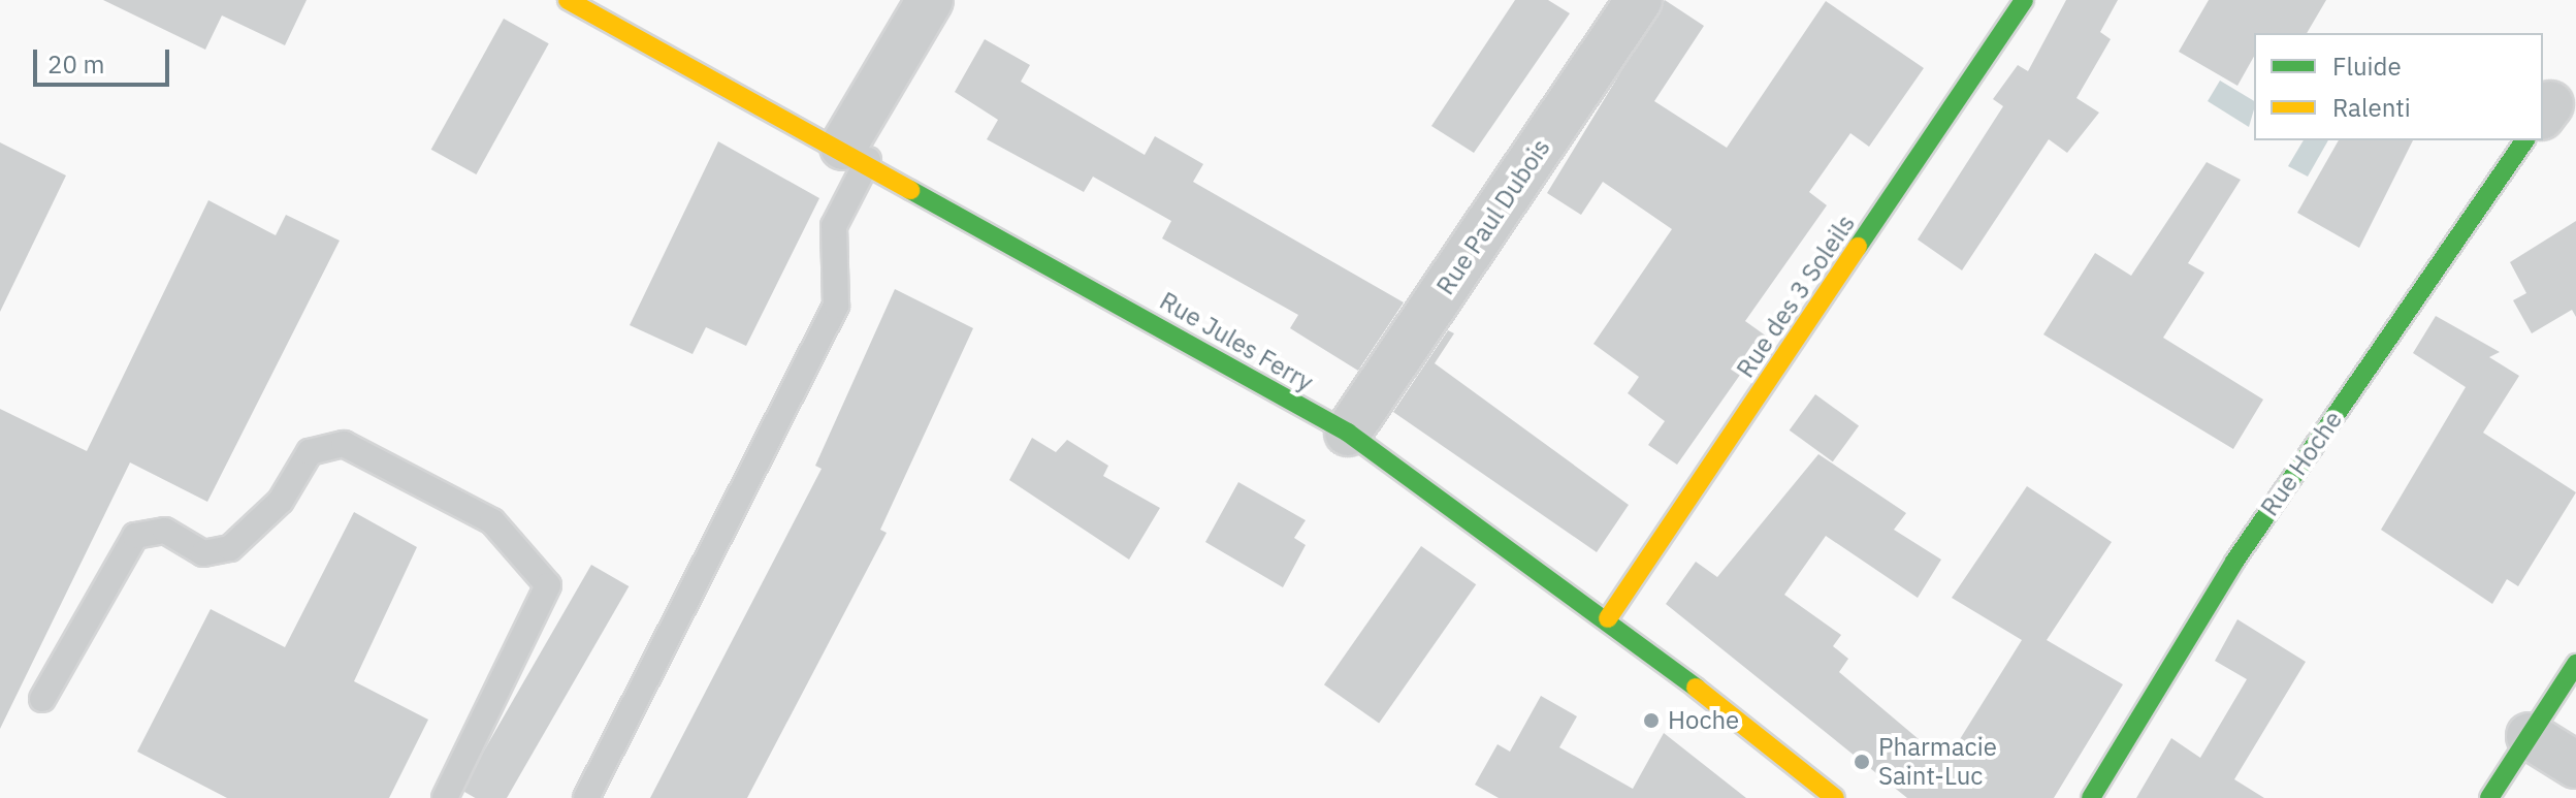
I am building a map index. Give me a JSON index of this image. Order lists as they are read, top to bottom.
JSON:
{
  "streets": {
    "street": [
      "Rue Paul Dubois",
      "Rue des 3 Soleils",
      "Rue Jules Ferry",
      "Rue Hoche"
    ]
  },
  "crossings": [
    ["Rue Paul Dubois", "Rue Jules Ferry"],
    ["Rue des 3 Soleils", "Rue Jules Ferry"]
  ],
  "places": ["Hoche", "Pharmacie Saint-Luc"],
  "legend": ["Fluide", "Ralenti"],
  "scale_bar": "20 m"
}
